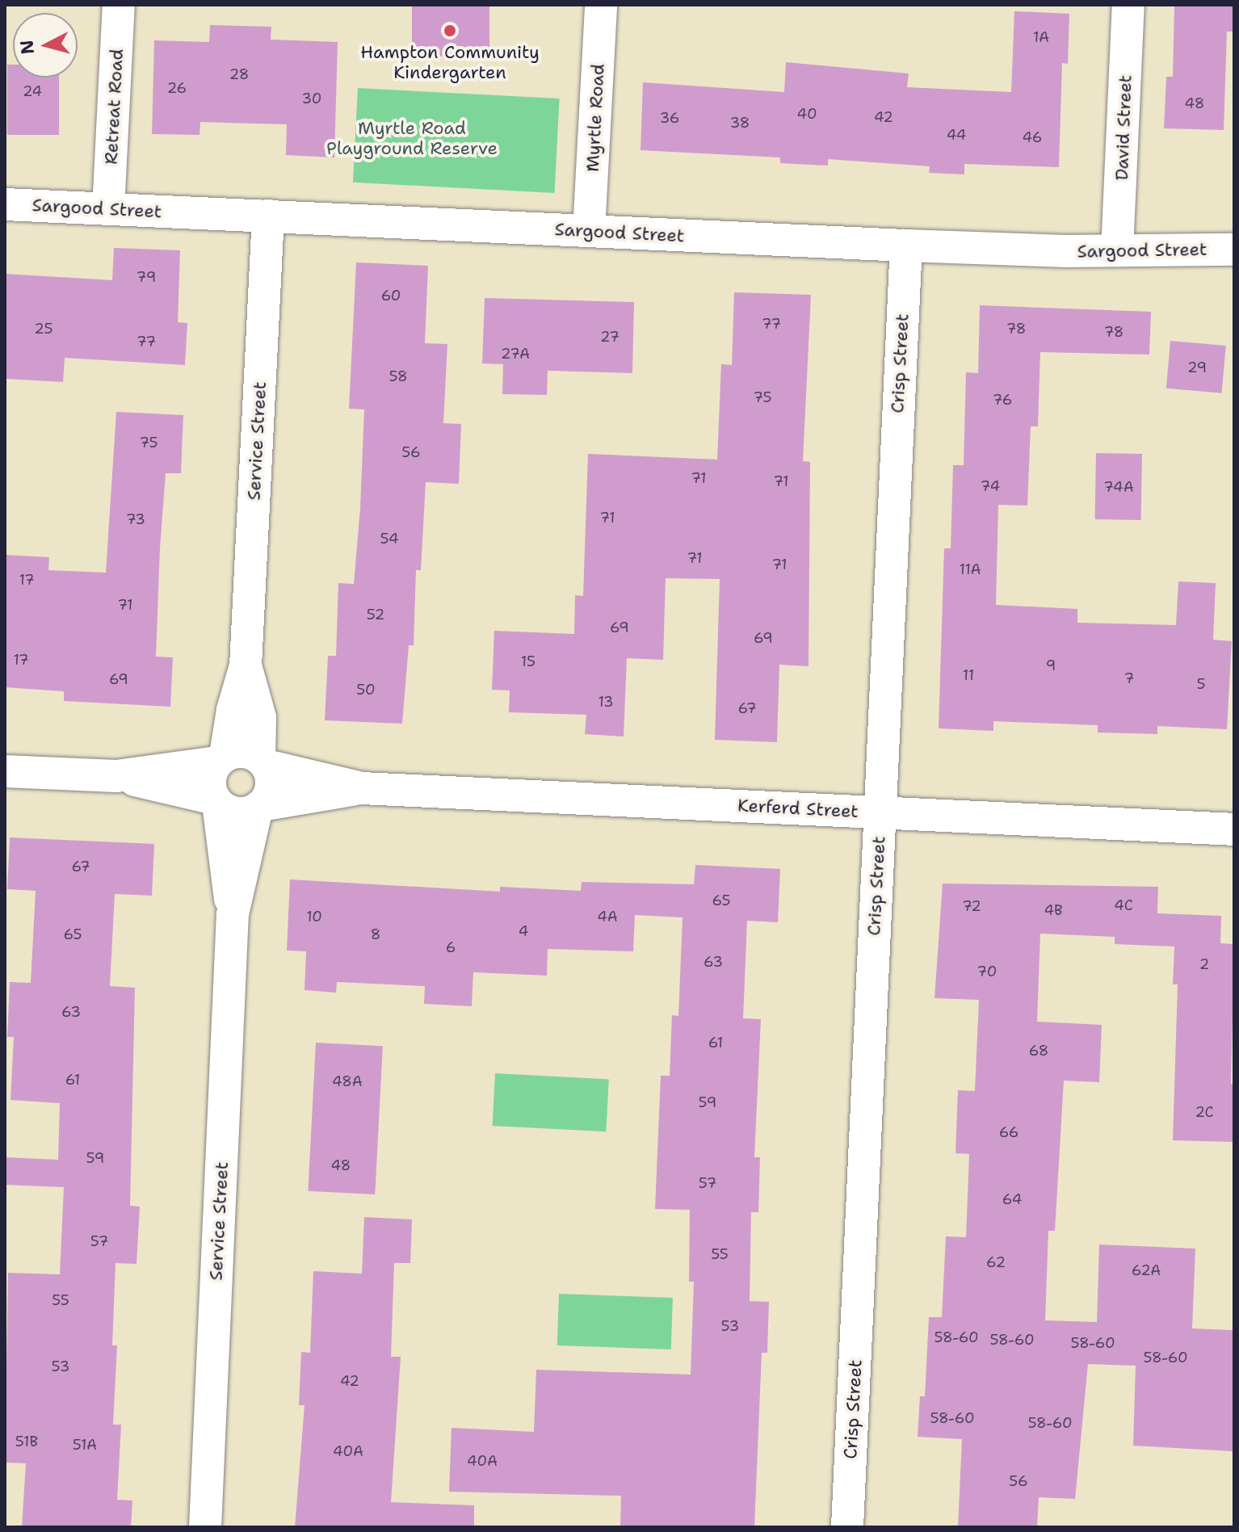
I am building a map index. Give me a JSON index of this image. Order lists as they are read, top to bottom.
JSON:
{
  "streets": {
    "street": [
      "Retreat Road",
      "Myrtle Road",
      "David Street",
      "Sargood Street",
      "Crisp Street",
      "Service Street",
      "Kerferd Street"
    ]
  },
  "crossings": [
    ["Retreat Road", "Sargood Street"],
    ["Myrtle Road", "Sargood Street"],
    ["David Street", "Sargood Street"],
    ["Sargood Street", "Crisp Street"],
    ["Sargood Street", "Service Street"],
    ["Crisp Street", "Kerferd Street"],
    ["Service Street", "Kerferd Street"]
  ],
  "parks": ["Myrtle Road Playground Reserve"],
  "places": ["Hampton Community Kindergarten"],
  "house_numbers": [
    "1A",
    "28",
    "26",
    "24",
    "30",
    "48",
    "40",
    "42",
    "36",
    "38",
    "44",
    "46",
    "79",
    "60",
    "77",
    "25",
    "78",
    "78",
    "27",
    "77",
    "27A",
    "29",
    "58",
    "75",
    "76",
    "75",
    "56",
    "71",
    "71",
    "74",
    "74A",
    "71",
    "73",
    "54",
    "71",
    "71",
    "11A",
    "17",
    "71",
    "52",
    "69",
    "69",
    "17",
    "15",
    "9",
    "11",
    "7",
    "69",
    "5",
    "50",
    "13",
    "67",
    "67",
    "65",
    "4C",
    "72",
    "4B",
    "10",
    "4A",
    "4",
    "65",
    "8",
    "6",
    "63",
    "2",
    "70",
    "63",
    "61",
    "68",
    "61",
    "48A",
    "59",
    "2C",
    "66",
    "59",
    "48",
    "57",
    "64",
    "57",
    "55",
    "62",
    "62A",
    "55",
    "53",
    "58-60",
    "58-60",
    "58-60",
    "58-60",
    "53",
    "42",
    "58-60",
    "58-60",
    "51B",
    "51A",
    "40A",
    "40A",
    "56"
  ],
  "north": "left"
}
